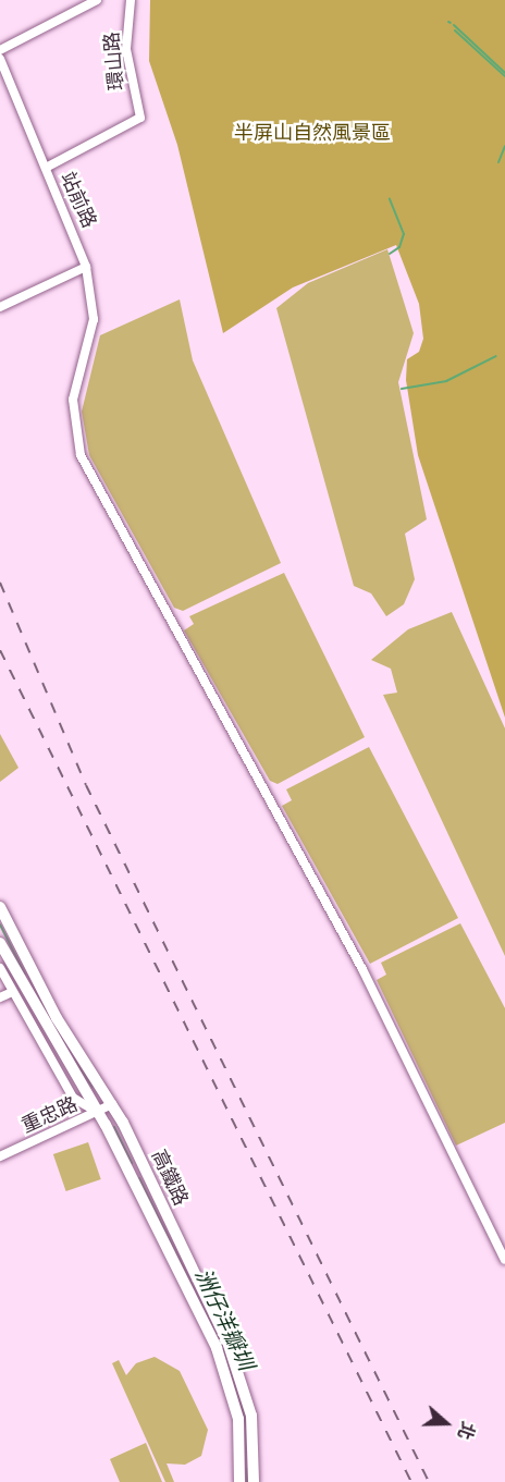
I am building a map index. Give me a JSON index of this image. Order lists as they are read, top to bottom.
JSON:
{
  "streets": {
    "street": [
      "環山路",
      "站前路",
      "重忠路",
      "高鐵路"
    ]
  },
  "crossings": [
    ["環山路", "站前路"],
    ["重忠路", "高鐵路"]
  ],
  "water": ["洲仔洋瓣圳"],
  "parks": ["半屏山自然風景區"],
  "north": "right"
}
